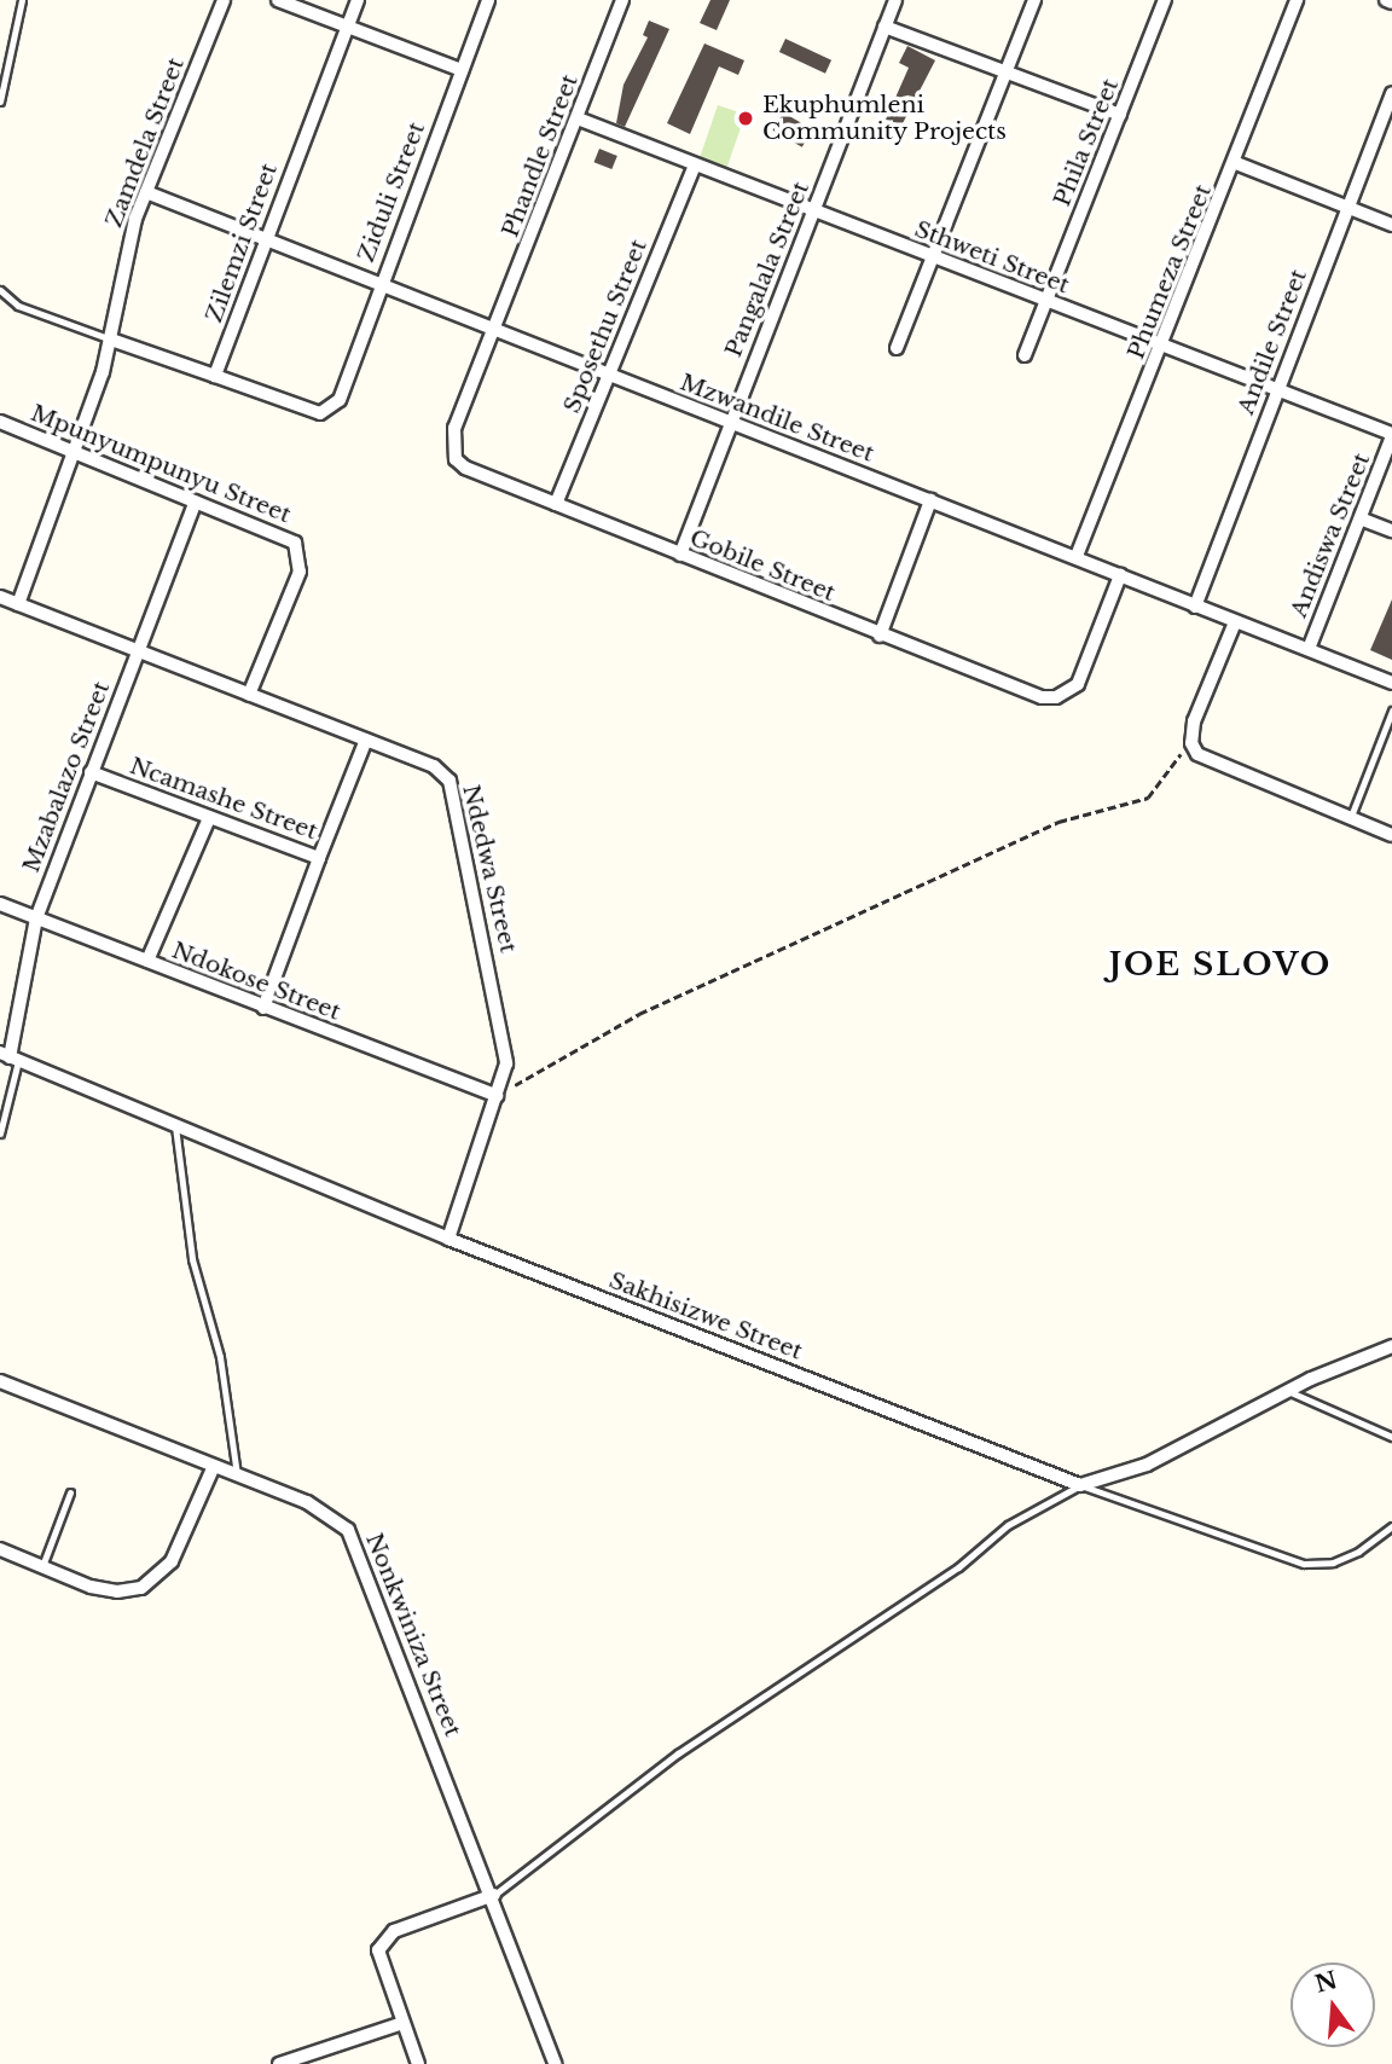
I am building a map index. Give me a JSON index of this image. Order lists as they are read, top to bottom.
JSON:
{
  "streets": {
    "street": [
      "Zamdela Street",
      "Phila Street",
      "Phandle Street",
      "Ziduli Street",
      "Zilemzi Street",
      "Sthweti Street",
      "Pangalala Street",
      "Phumeza Street",
      "Sposethu Street",
      "Andile Street",
      "Mzwandile Street",
      "Mpunyumpunyu Street",
      "Andiswa Street",
      "Gobile Street",
      "Mzabalazo Street",
      "Ncamashe Street",
      "Ndedwa Street",
      "Ndokose Street",
      "Sakhisizwe Street",
      "Nonkwiniza Street"
    ]
  },
  "crossings": [
    ["Zamdela Street", "Mzwandile Street"],
    ["Zamdela Street", "Mpunyumpunyu Street"],
    ["Zamdela Street", "Ndedwa Street"],
    ["Phila Street", "Sthweti Street"],
    ["Phandle Street", "Sthweti Street"],
    ["Phandle Street", "Mzwandile Street"],
    ["Phandle Street", "Gobile Street"],
    ["Ziduli Street", "Zilemzi Street"],
    ["Ziduli Street", "Mzwandile Street"],
    ["Zilemzi Street", "Mzwandile Street"],
    ["Sthweti Street", "Pangalala Street"],
    ["Sthweti Street", "Phumeza Street"],
    ["Sthweti Street", "Sposethu Street"],
    ["Sthweti Street", "Andile Street"],
    ["Sthweti Street", "Andiswa Street"],
    ["Pangalala Street", "Mzwandile Street"],
    ["Pangalala Street", "Gobile Street"],
    ["Phumeza Street", "Mzwandile Street"],
    ["Sposethu Street", "Mzwandile Street"],
    ["Sposethu Street", "Gobile Street"],
    ["Andile Street", "Mzwandile Street"],
    ["Mzwandile Street", "Andiswa Street"],
    ["Mzwandile Street", "Gobile Street"],
    ["Mpunyumpunyu Street", "Mzabalazo Street"],
    ["Mpunyumpunyu Street", "Ndedwa Street"],
    ["Mzabalazo Street", "Ncamashe Street"],
    ["Mzabalazo Street", "Ndedwa Street"],
    ["Mzabalazo Street", "Ndokose Street"],
    ["Mzabalazo Street", "Sakhisizwe Street"],
    ["Ncamashe Street", "Ndedwa Street"],
    ["Ndedwa Street", "Ndokose Street"],
    ["Ndedwa Street", "Sakhisizwe Street"]
  ],
  "districts": ["JOE SLOVO"],
  "places": ["Ekuphumleni Community Projects"],
  "north": "top"
}
